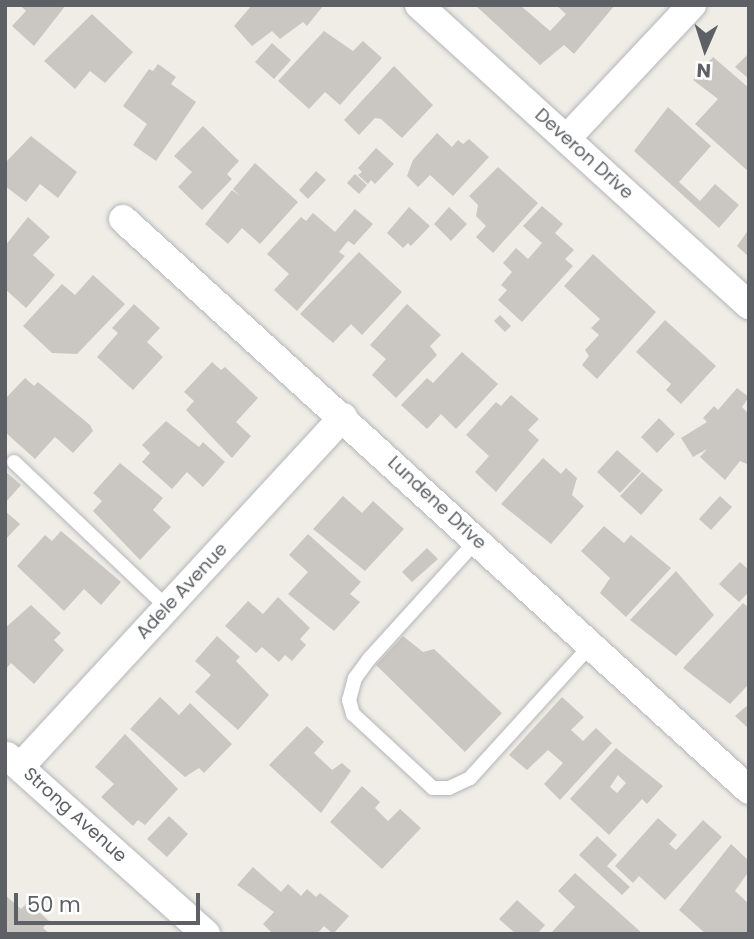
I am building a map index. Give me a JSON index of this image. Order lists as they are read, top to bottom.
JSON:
{
  "streets": {
    "street": [
      "Deveron Drive",
      "Lundene Drive",
      "Adele Avenue",
      "Strong Avenue"
    ]
  },
  "crossings": [
    ["Lundene Drive", "Adele Avenue"],
    ["Adele Avenue", "Strong Avenue"]
  ],
  "scale_bar": "50 m",
  "north": "bottom"
}
